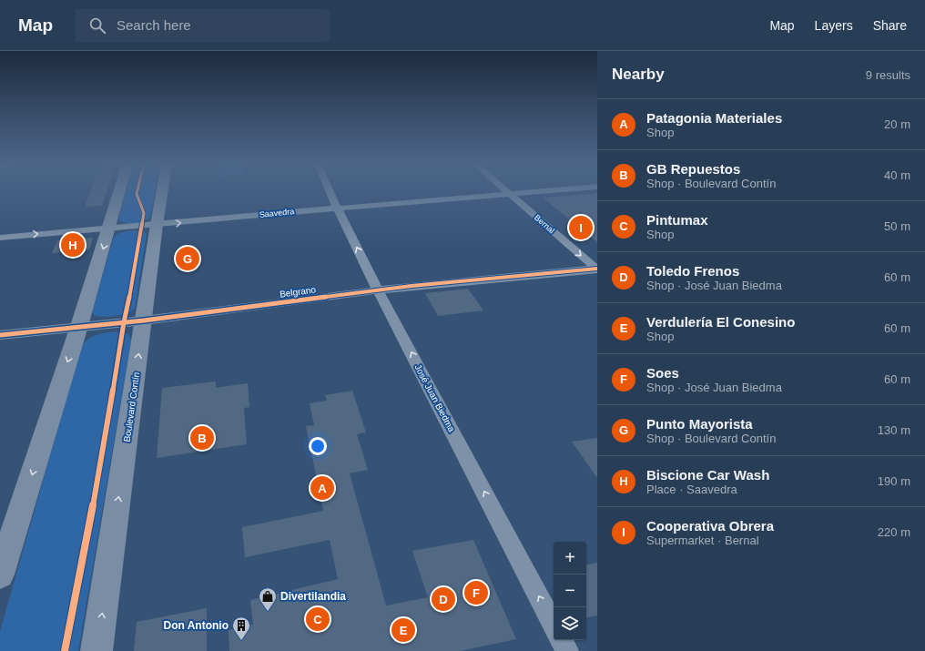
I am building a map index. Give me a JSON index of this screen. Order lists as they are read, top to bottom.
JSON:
{
  "streets": {
    "main road": ["Boulevard Contín"],
    "street": [
      "Saavedra",
      "Bernal",
      "Belgrano",
      "José Juan Biedma"
    ]
  },
  "crossings": [
    ["Saavedra", "Bernal"],
    ["Saavedra", "José Juan Biedma"],
    ["Saavedra", "Boulevard Contín"],
    ["Bernal", "Belgrano"],
    ["Belgrano", "José Juan Biedma"],
    ["Belgrano", "Boulevard Contín"]
  ],
  "one_way": ["Saavedra", "Bernal", "José Juan Biedma"],
  "places": {
    "shop": ["Divertilandia"],
    "building": ["Don Antonio"]
  },
  "page": {
    "header": "Map",
    "search": "Search here",
    "nav": ["Map", "Layers", "Share"],
    "heading": ["Nearby", "9 results"],
    "list": [
      {
        "mark": "A",
        "name": "Patagonia Materiales",
        "note": "Shop",
        "value": "20 m"
      },
      {
        "mark": "B",
        "name": "GB Repuestos",
        "note": "Shop · Boulevard Contín",
        "value": "40 m"
      },
      {
        "mark": "C",
        "name": "Pintumax",
        "note": "Shop",
        "value": "50 m"
      },
      {
        "mark": "D",
        "name": "Toledo Frenos",
        "note": "Shop · José Juan Biedma",
        "value": "60 m"
      },
      {
        "mark": "E",
        "name": "Verdulería El Conesino",
        "note": "Shop",
        "value": "60 m"
      },
      {
        "mark": "F",
        "name": "Soes",
        "note": "Shop · José Juan Biedma",
        "value": "60 m"
      },
      {
        "mark": "G",
        "name": "Punto Mayorista",
        "note": "Shop · Boulevard Contín",
        "value": "130 m"
      },
      {
        "mark": "H",
        "name": "Biscione Car Wash",
        "note": "Place · Saavedra",
        "value": "190 m"
      },
      {
        "mark": "I",
        "name": "Cooperativa Obrera",
        "note": "Supermarket · Bernal",
        "value": "220 m"
      }
    ],
    "pins": [
      "I",
      "H",
      "G",
      "B",
      "A",
      "F",
      "D",
      "C",
      "E"
    ],
    "map_buttons": ["+", "−"]
  }
}
